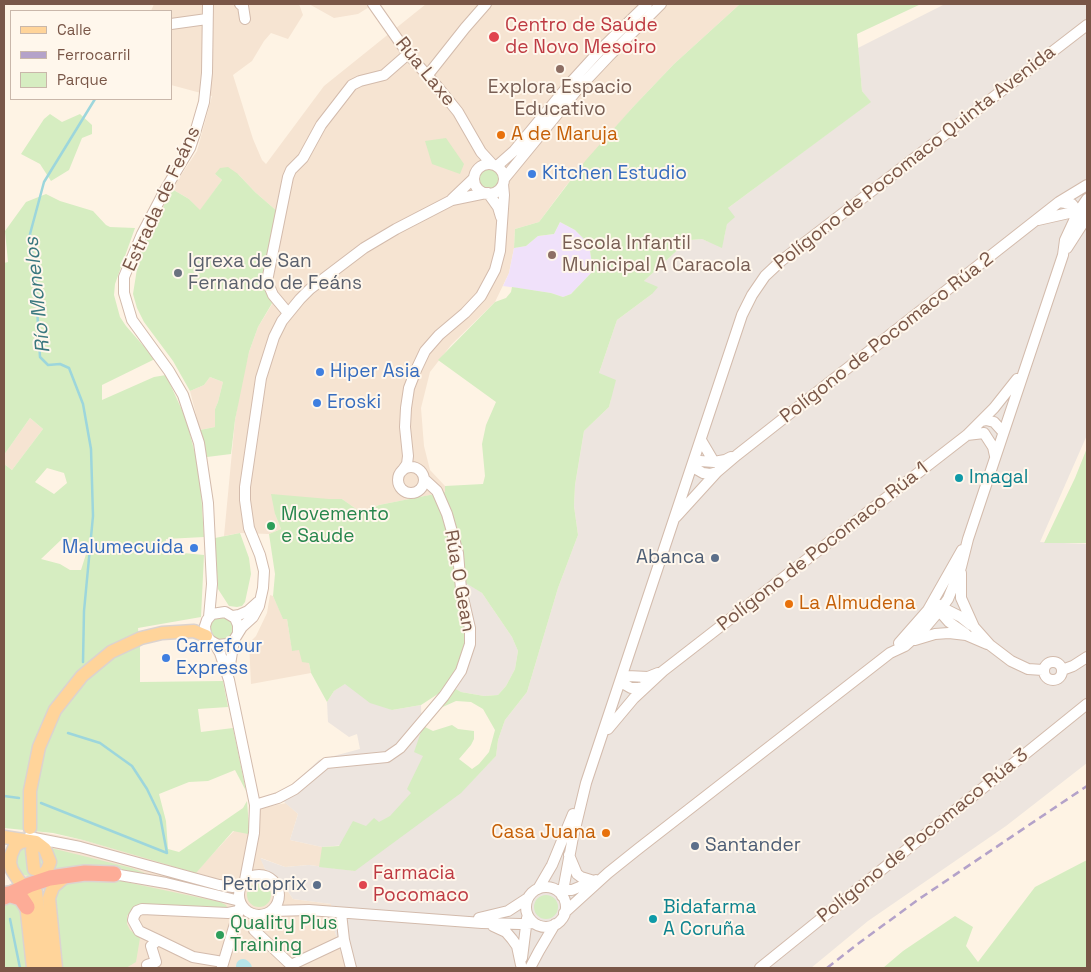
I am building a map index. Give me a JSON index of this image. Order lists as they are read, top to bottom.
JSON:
{
  "streets": {
    "street": [
      "Rúa Laxe",
      "Polígono de Pocomaco Quinta Avenida",
      "Estrada de Feáns",
      "Polígono de Pocomaco Rúa 2",
      "Polígono de Pocomaco Rúa 1",
      "Rúa O Gean",
      "Polígono de Pocomaco Rúa 3"
    ]
  },
  "crossings": [
    ["Polígono de Pocomaco Quinta Avenida", "Polígono de Pocomaco Rúa 2"],
    ["Polígono de Pocomaco Quinta Avenida", "Polígono de Pocomaco Rúa 1"]
  ],
  "water": ["Río Monelos"],
  "places": [
    "Centro de Saúde de Novo Mesoiro",
    "Explora Espacio Educativo",
    "A de Maruja",
    "Kitchen Estudio",
    "Escola Infantil Municipal A Caracola",
    "Igrexa de San Fernando de Feáns",
    "Hiper Asia",
    "Eroski",
    "Imagal",
    "Movemento e Saude",
    "Malumecuida",
    "Abanca",
    "La Almudena",
    "Carrefour Express",
    "Casa Juana",
    "Santander",
    "Petroprix",
    "Farmacia Pocomaco",
    "Bidafarma A Coruña",
    "Quality Plus Training"
  ],
  "legend": ["Calle", "Ferrocarril", "Parque"]
}
